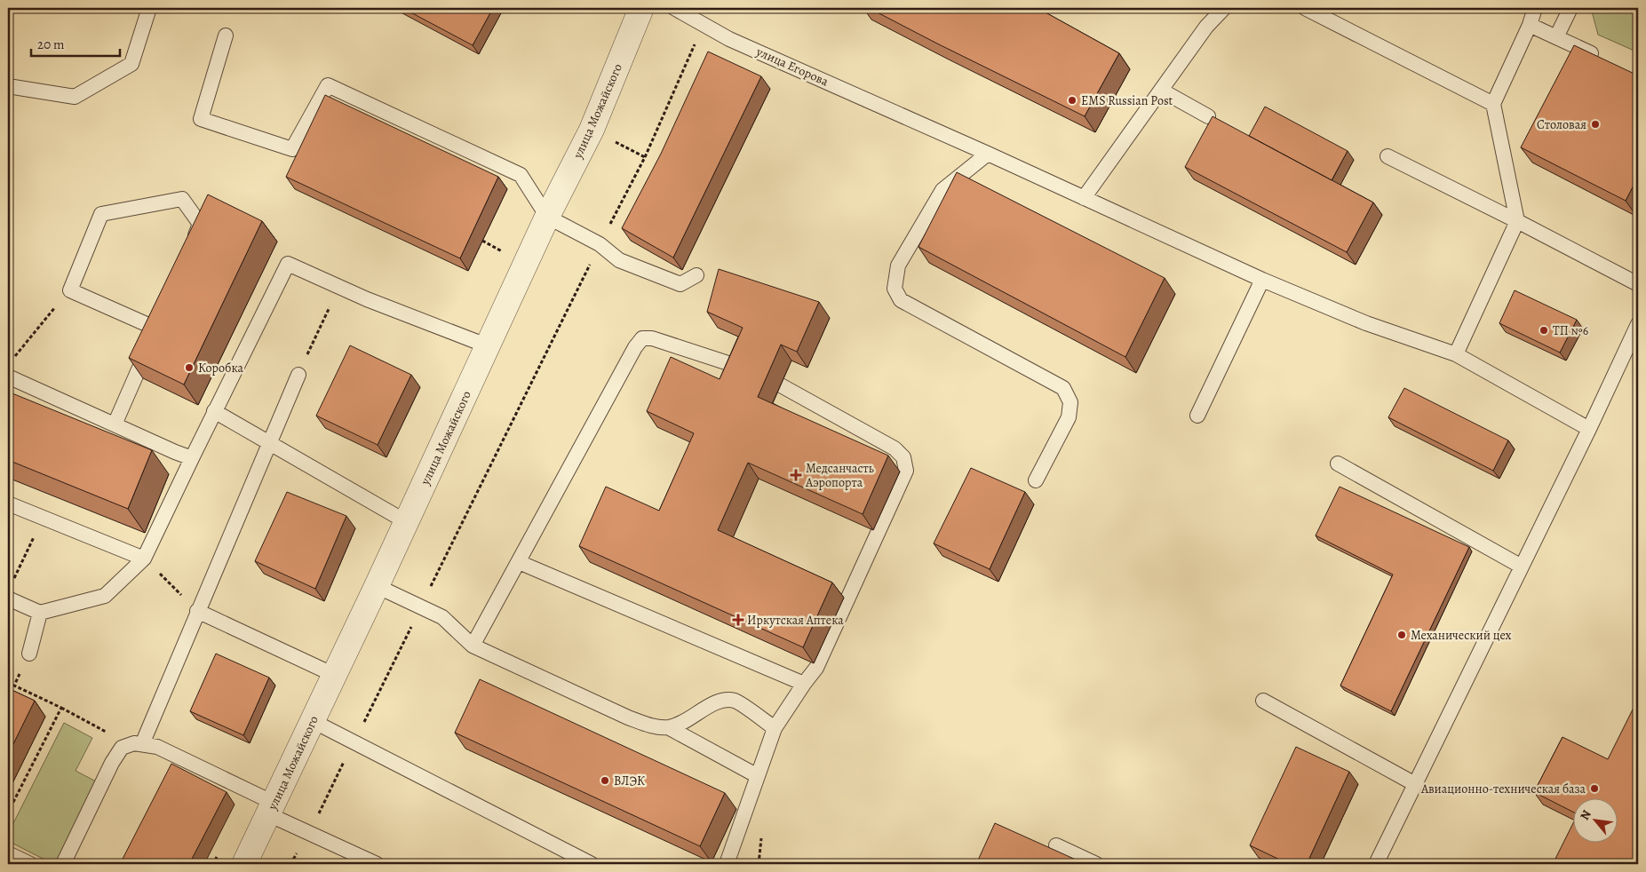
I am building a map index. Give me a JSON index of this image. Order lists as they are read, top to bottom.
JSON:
{
  "streets": {
    "street": ["улица Можайского"],
    "lane": ["улица Егорова"]
  },
  "places": {
    "other": [
      "EMS Russian Рost",
      "Столовая",
      "ТП №6",
      "Коробка",
      "Механический цех",
      "ВЛЭК",
      "Авиационно-техническая база"
    ],
    "health": ["Медсанчасть Аэропорта", "Иркутская Аптека"]
  },
  "scale_bar": "20 m",
  "north": "top left"
}
